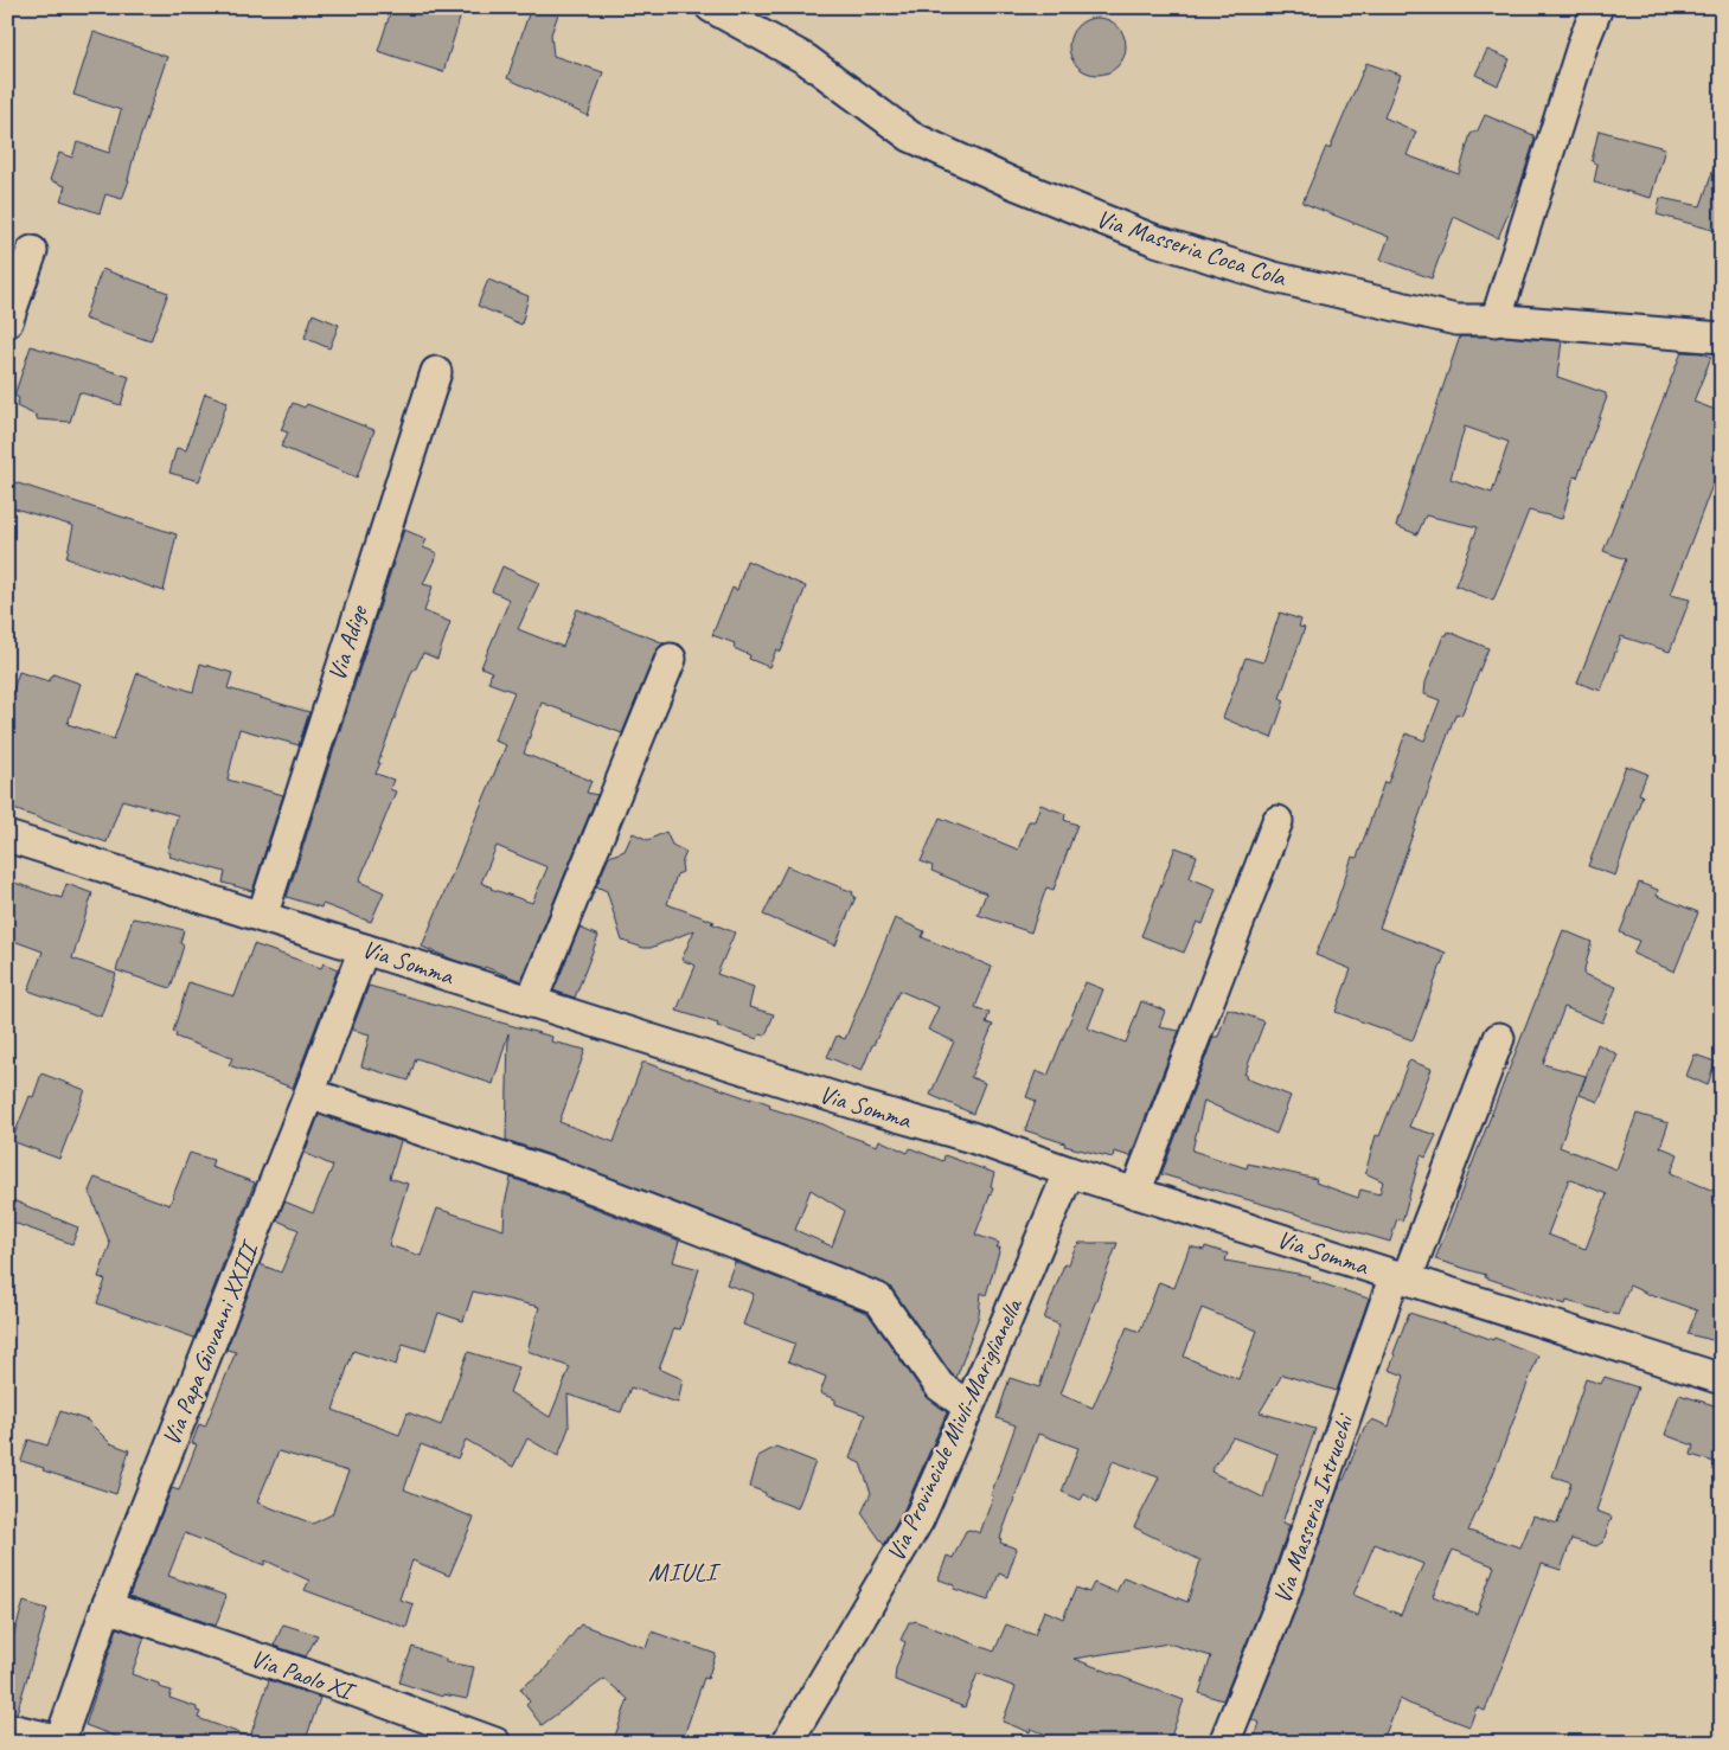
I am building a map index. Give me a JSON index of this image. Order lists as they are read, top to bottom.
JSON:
{
  "streets": {
    "street": [
      "Via Masseria Coca Cola",
      "Via Adige",
      "Via Somma",
      "Via Papa Giovanni XXIII",
      "Via Provinciale Miuli-Mariglianella",
      "Via Masseria Intrucchi",
      "Via Paolo XI"
    ]
  },
  "crossings": [
    ["Via Adige", "Via Somma"],
    ["Via Somma", "Via Papa Giovanni XXIII"],
    ["Via Somma", "Via Provinciale Miuli-Mariglianella"],
    ["Via Somma", "Via Masseria Intrucchi"],
    ["Via Papa Giovanni XXIII", "Via Paolo XI"]
  ],
  "districts": ["MIULI"]
}
